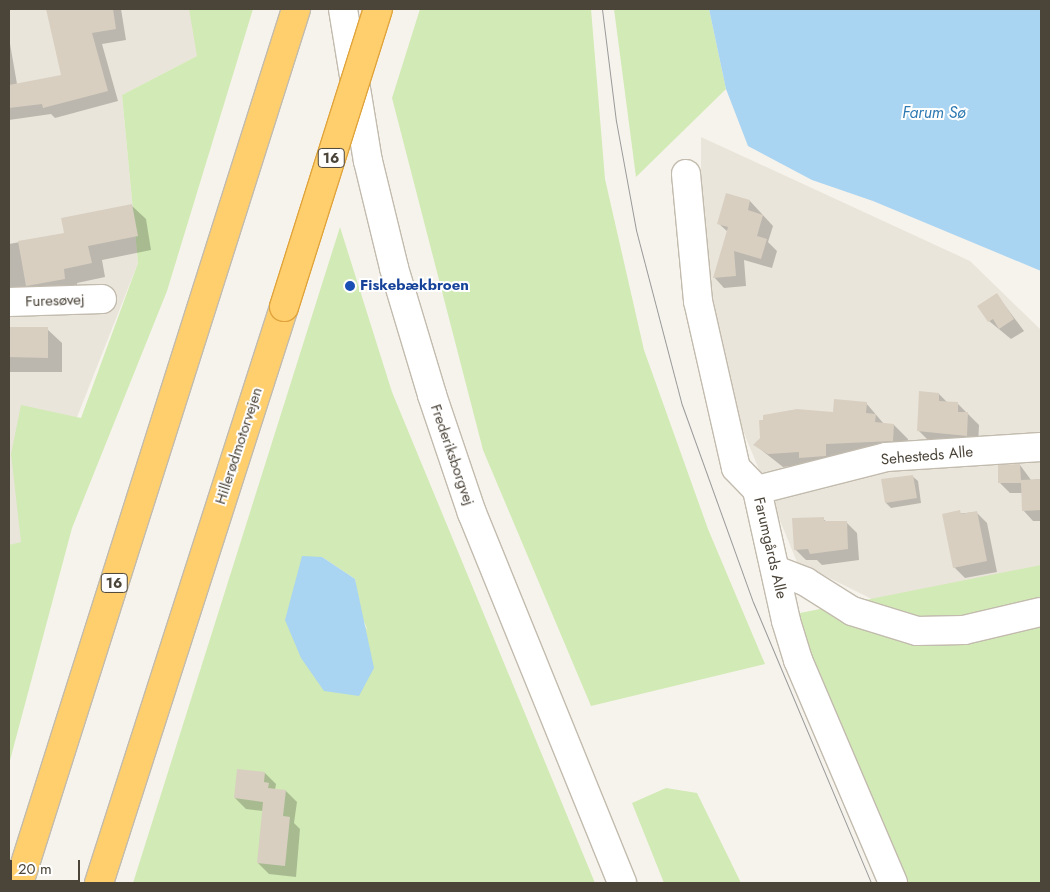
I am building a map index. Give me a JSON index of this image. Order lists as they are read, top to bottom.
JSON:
{
  "streets": {
    "highway": ["16", "Hillerødmotorvejen"],
    "street": [
      "Furesøvej",
      "Frederiksborgvej",
      "Sehesteds Alle",
      "Farumgårds Alle"
    ]
  },
  "crossings": [
    ["Sehesteds Alle", "Farumgårds Alle"]
  ],
  "water": ["Farum Sø"],
  "places": ["Fiskebækbroen"],
  "scale_bar": "20 m"
}
